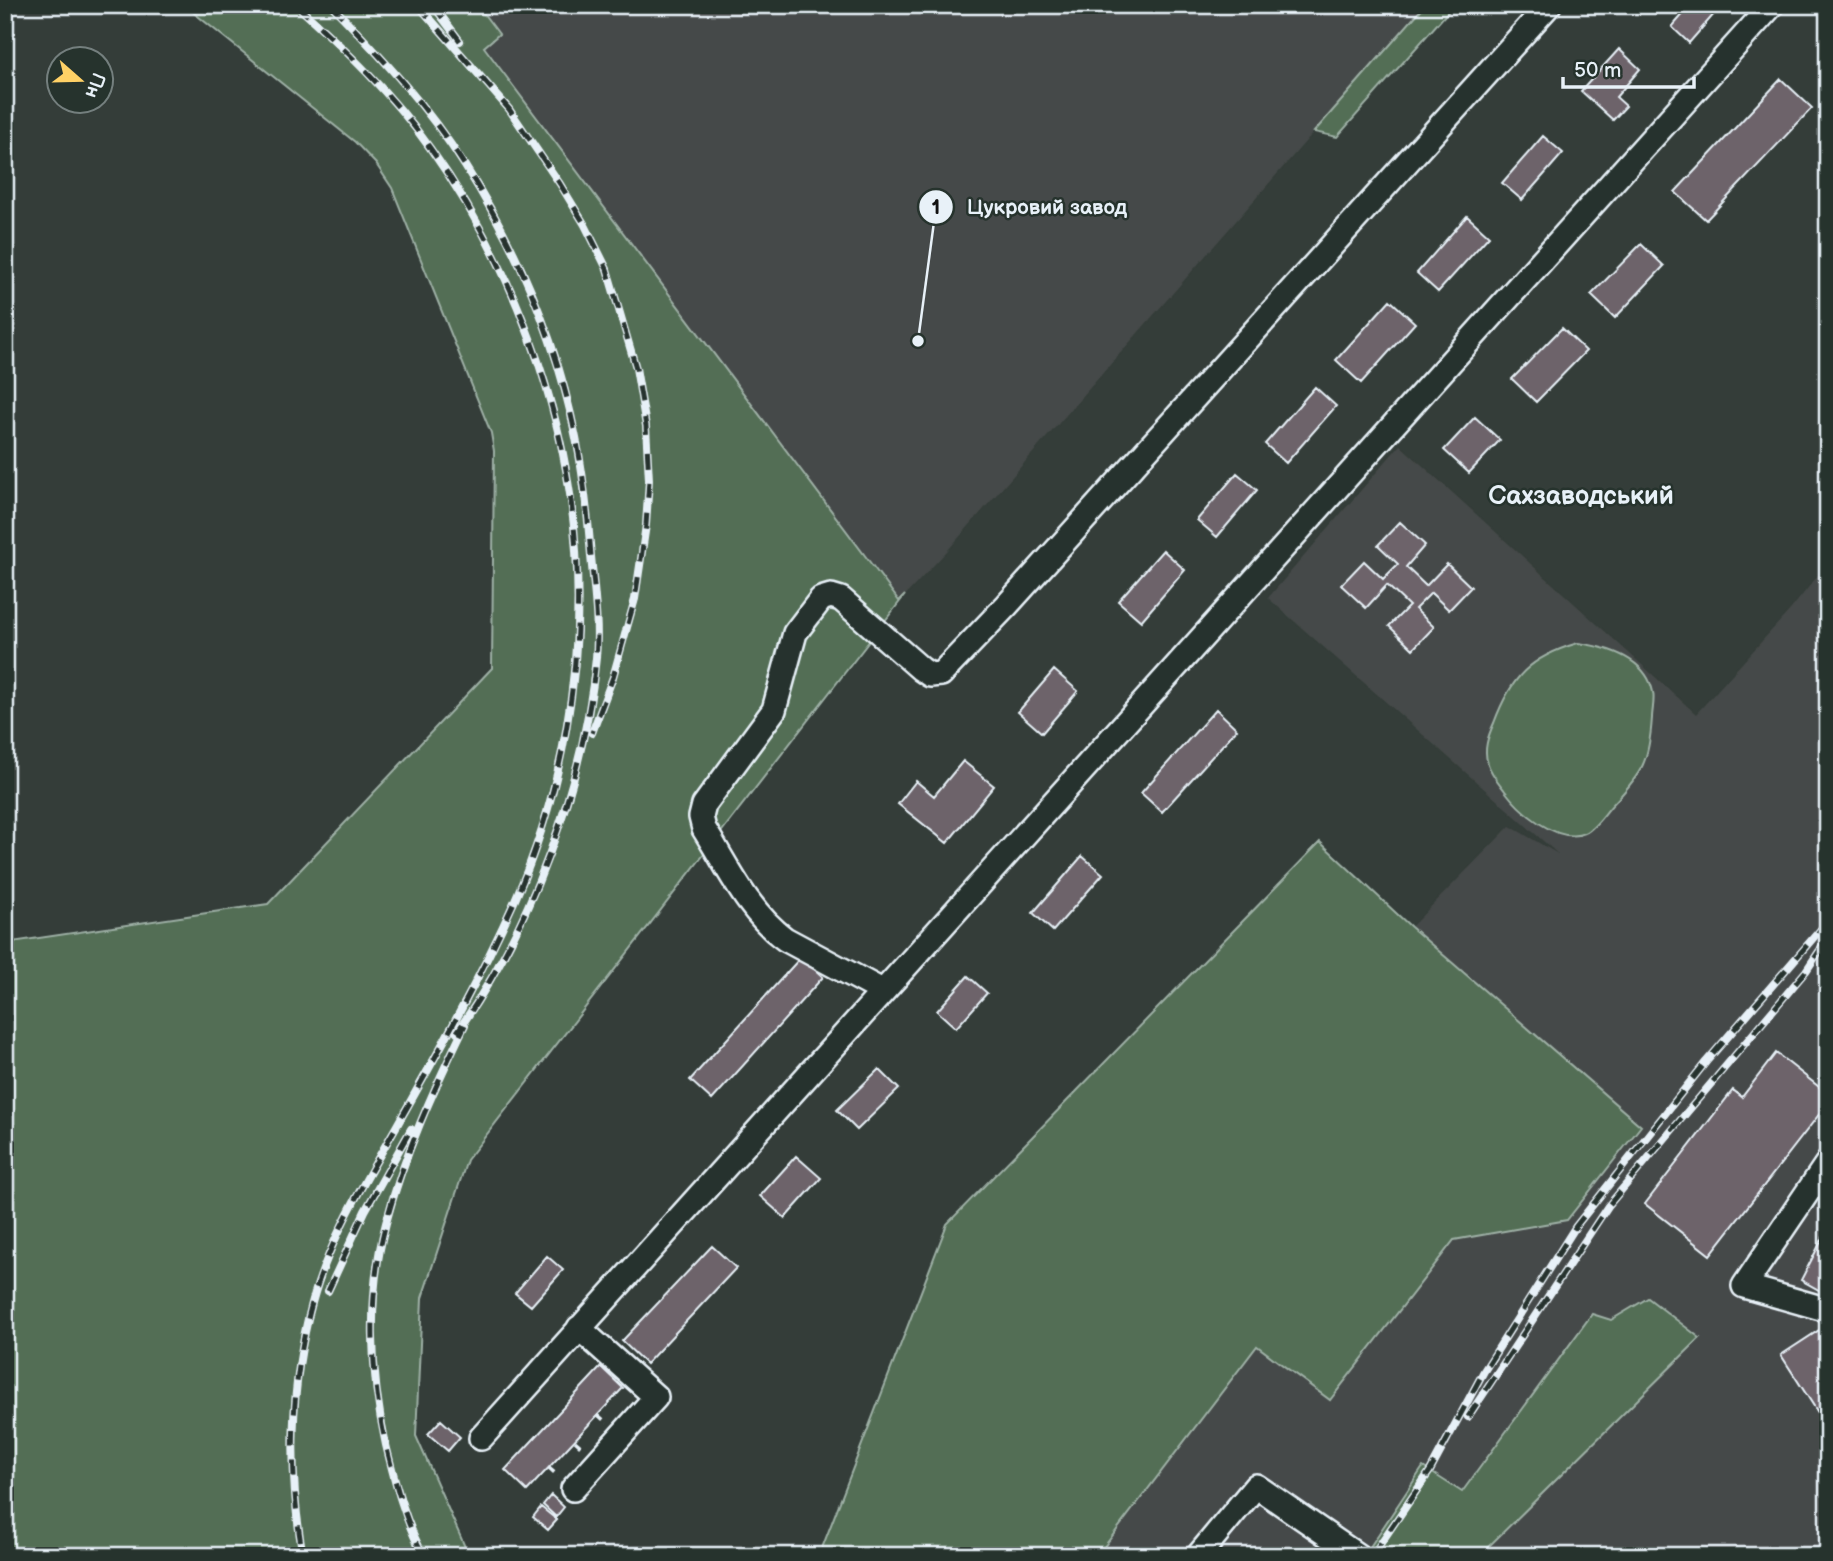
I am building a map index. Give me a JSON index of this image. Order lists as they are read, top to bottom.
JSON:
{
  "districts": ["Сахзаводський"],
  "places": ["Цукровий завод"],
  "scale_bar": "50 m",
  "north": "right"
}
